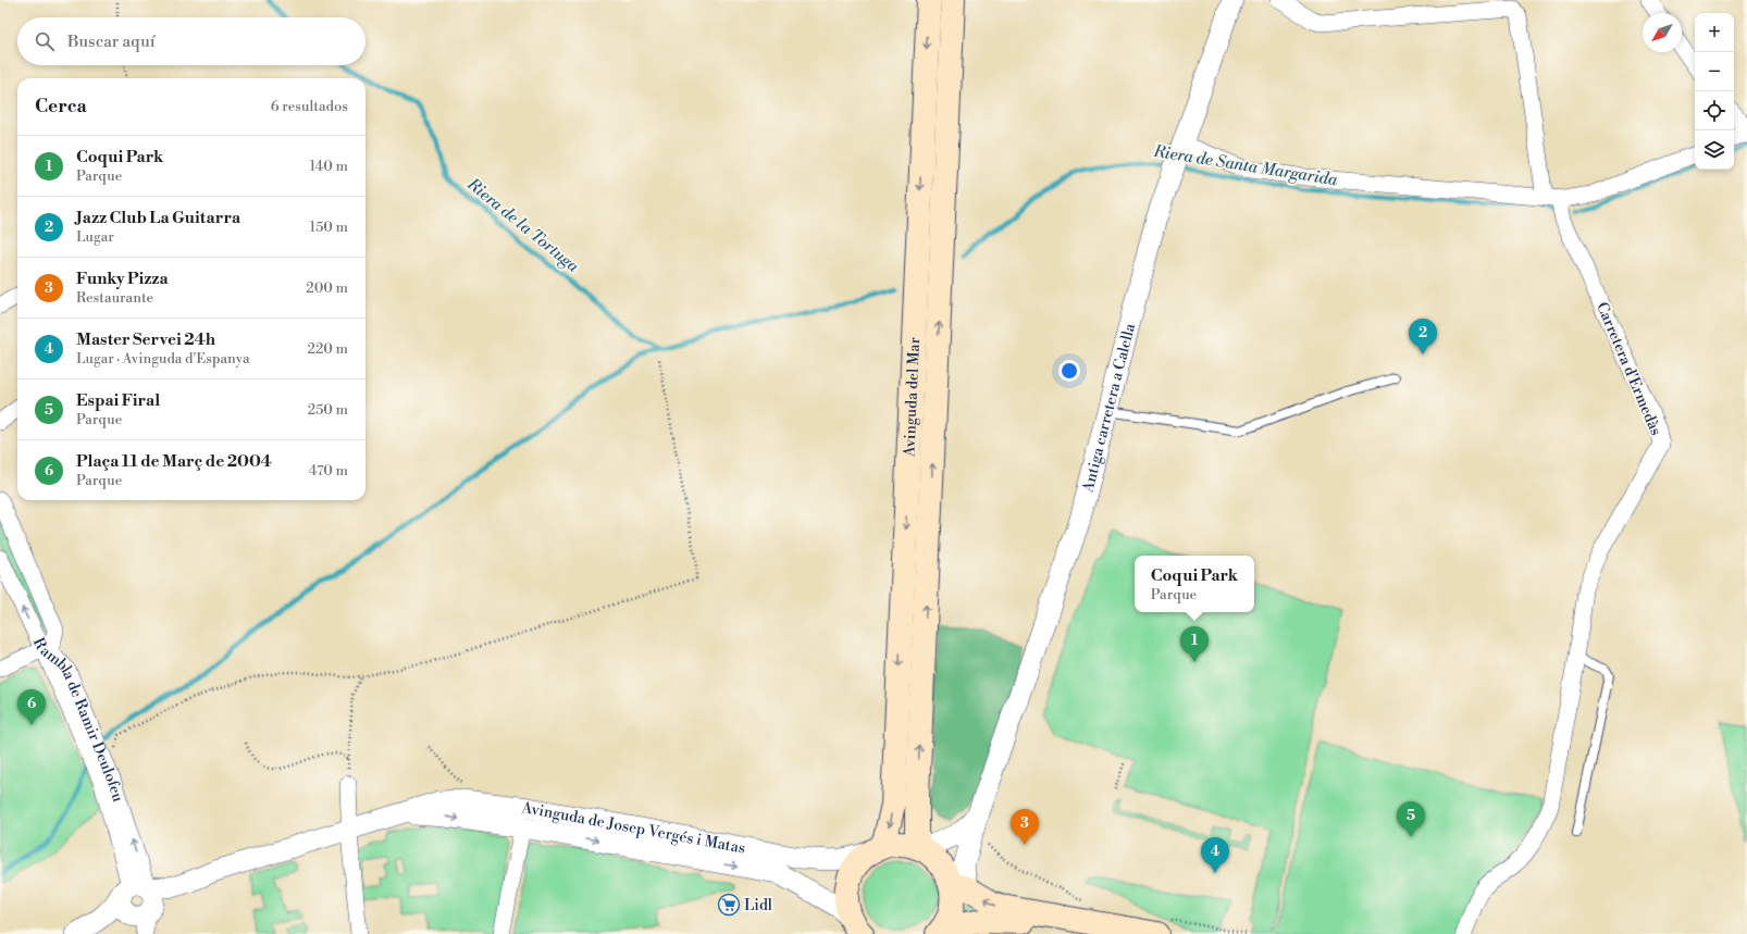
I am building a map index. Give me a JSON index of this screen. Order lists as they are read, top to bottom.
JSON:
{
  "streets": {
    "main road": ["Avinguda del Mar"],
    "street": [
      "Carretera d'Ermedàs",
      "Antiga carretera a Calella",
      "Rambla de Ramir Deulofeu",
      "Avinguda de Josep Vergés i Matas"
    ]
  },
  "crossings": [
    ["Avinguda del Mar", "Antiga carretera a Calella"],
    ["Avinguda del Mar", "Avinguda de Josep Vergés i Matas"],
    ["Rambla de Ramir Deulofeu", "Avinguda de Josep Vergés i Matas"]
  ],
  "water": ["Riera de Santa Margarida", "Riera de la Tortuga"],
  "places": {
    "supermarket": ["Lidl"]
  },
  "north": "bottom left",
  "page": {
    "map_buttons": ["+", "−"],
    "search": "Buscar aquí",
    "heading": ["Cerca", "6 resultados"],
    "list": [
      {
        "mark": "1",
        "name": "Coqui Park",
        "note": "Parque",
        "value": "140 m"
      },
      {
        "mark": "2",
        "name": "Jazz Club La Guitarra",
        "note": "Lugar",
        "value": "150 m"
      },
      {
        "mark": "3",
        "name": "Funky Pizza",
        "note": "Restaurante",
        "value": "200 m"
      },
      {
        "mark": "4",
        "name": "Master Servei 24h",
        "note": "Lugar · Avinguda d'Espanya",
        "value": "220 m"
      },
      {
        "mark": "5",
        "name": "Espai Firal",
        "note": "Parque",
        "value": "250 m"
      },
      {
        "mark": "6",
        "name": "Plaça 11 de Març de 2004",
        "note": "Parque",
        "value": "470 m"
      }
    ],
    "pins": [
      "2",
      "1",
      "6",
      "5",
      "3",
      "4"
    ],
    "popup": ["Coqui Park", "Parque"]
  }
}
